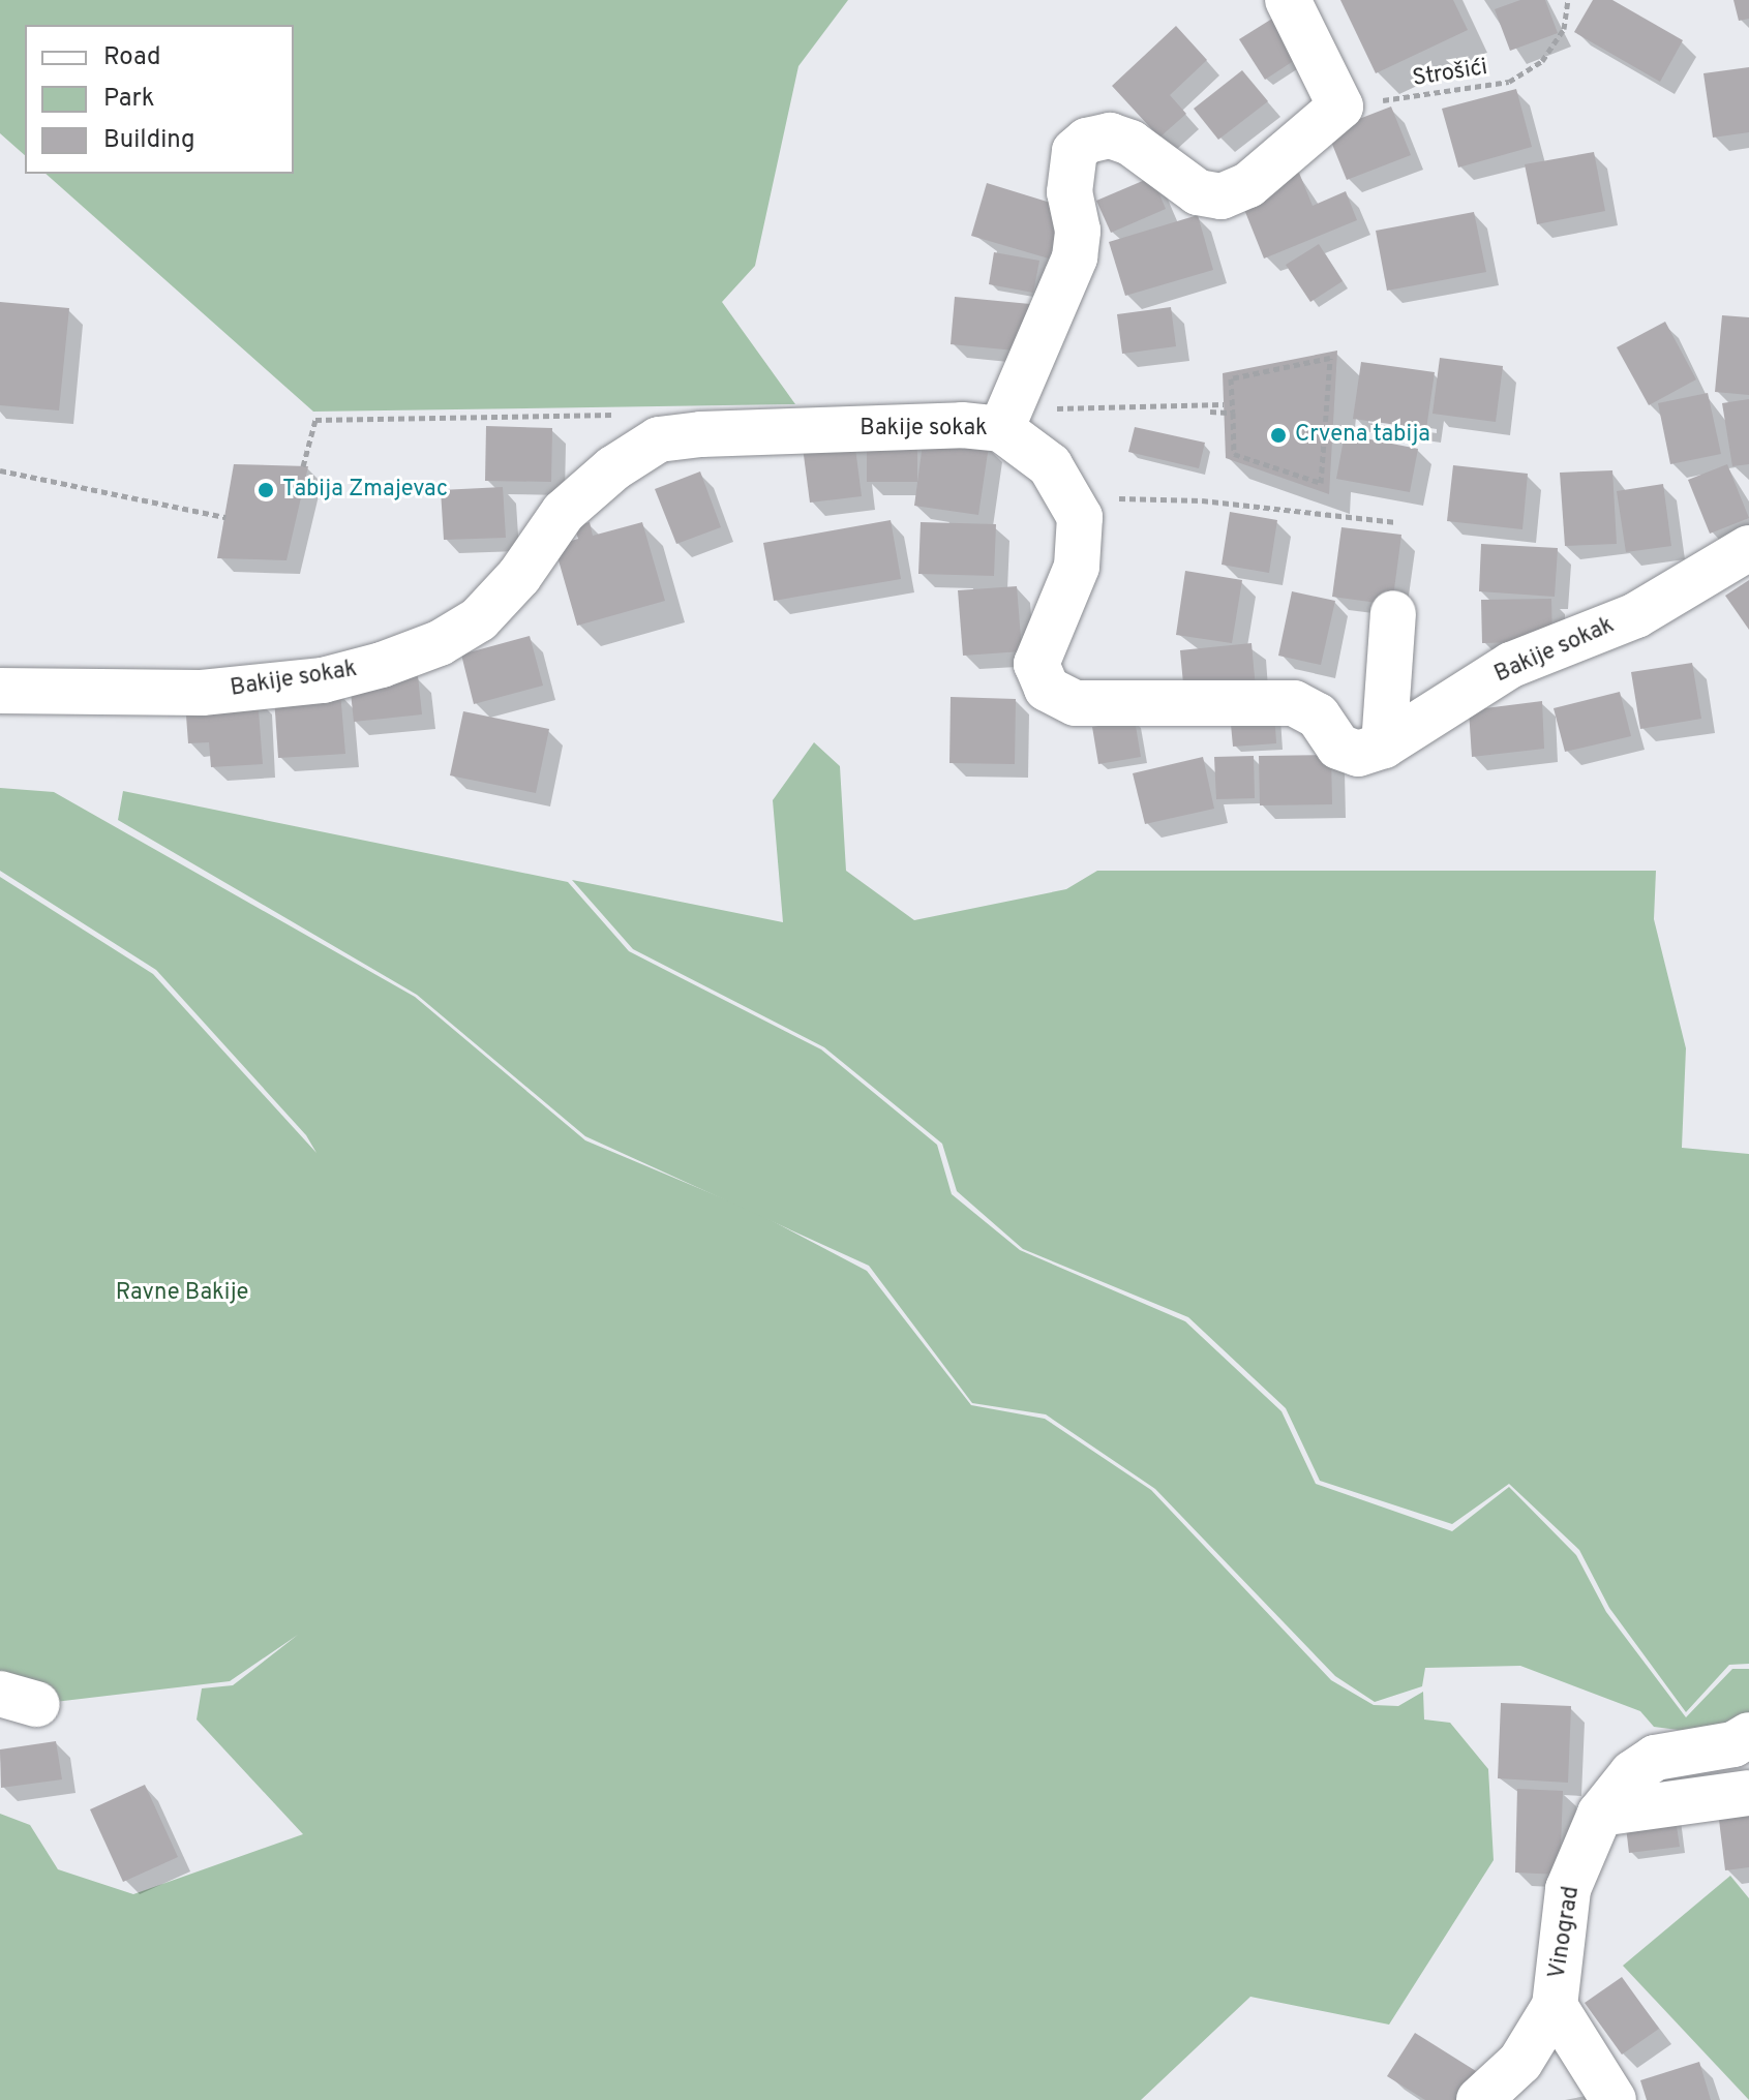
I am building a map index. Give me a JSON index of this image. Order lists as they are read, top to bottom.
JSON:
{
  "streets": {
    "street": ["Bakije sokak", "Vinograd"],
    "path": ["Strošići"]
  },
  "parks": ["Ravne Bakije"],
  "places": ["Crvena tabija", "Tabija Zmajevac"],
  "legend": ["Road", "Park", "Building"]
}
